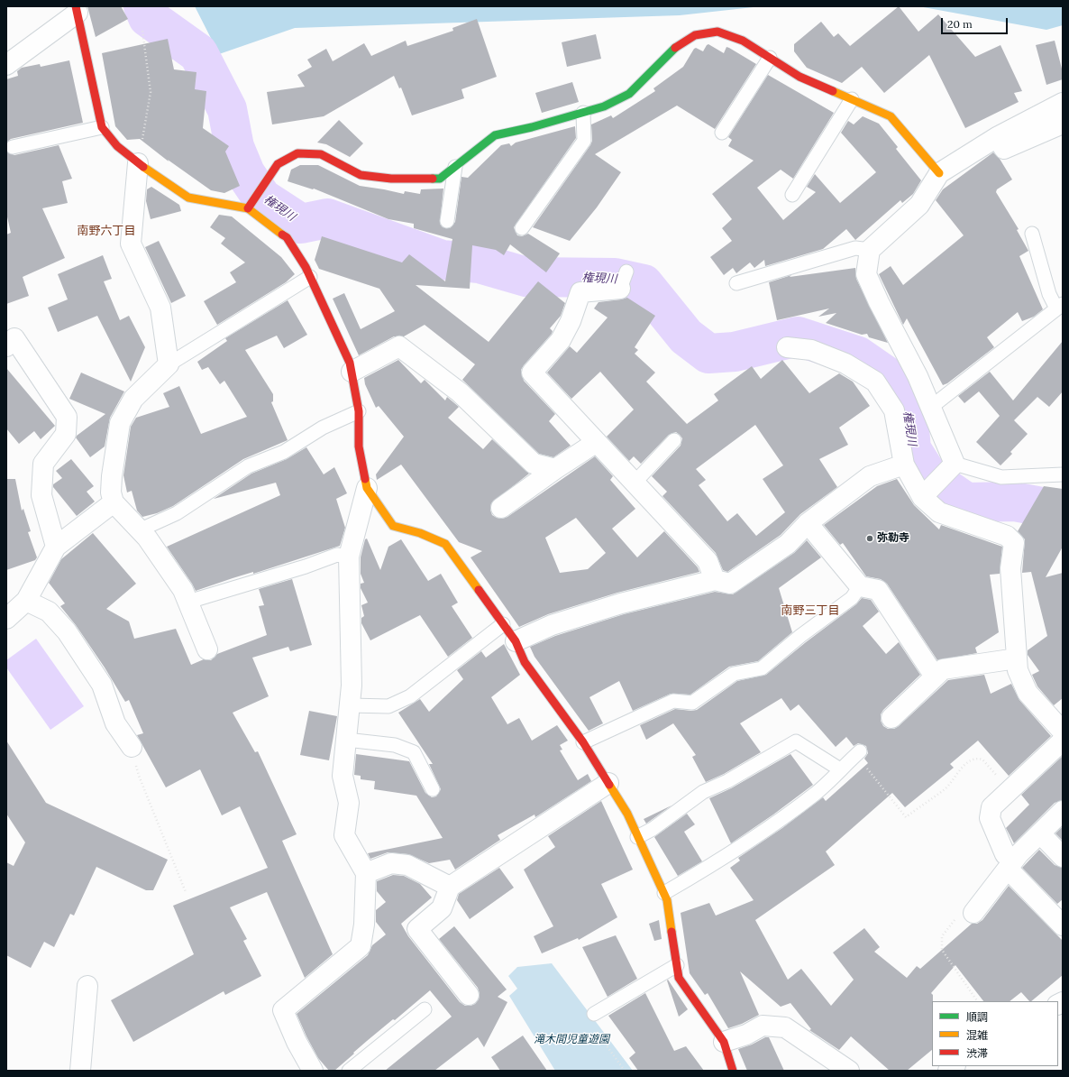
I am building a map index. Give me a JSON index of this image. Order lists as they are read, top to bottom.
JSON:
{
  "districts": ["南野六丁目", "南野三丁目"],
  "water": ["権現川"],
  "parks": ["滝木間児童遊園"],
  "places": ["弥勒寺"],
  "legend": ["順調", "混雑", "渋滞"],
  "scale_bar": "20 m"
}
